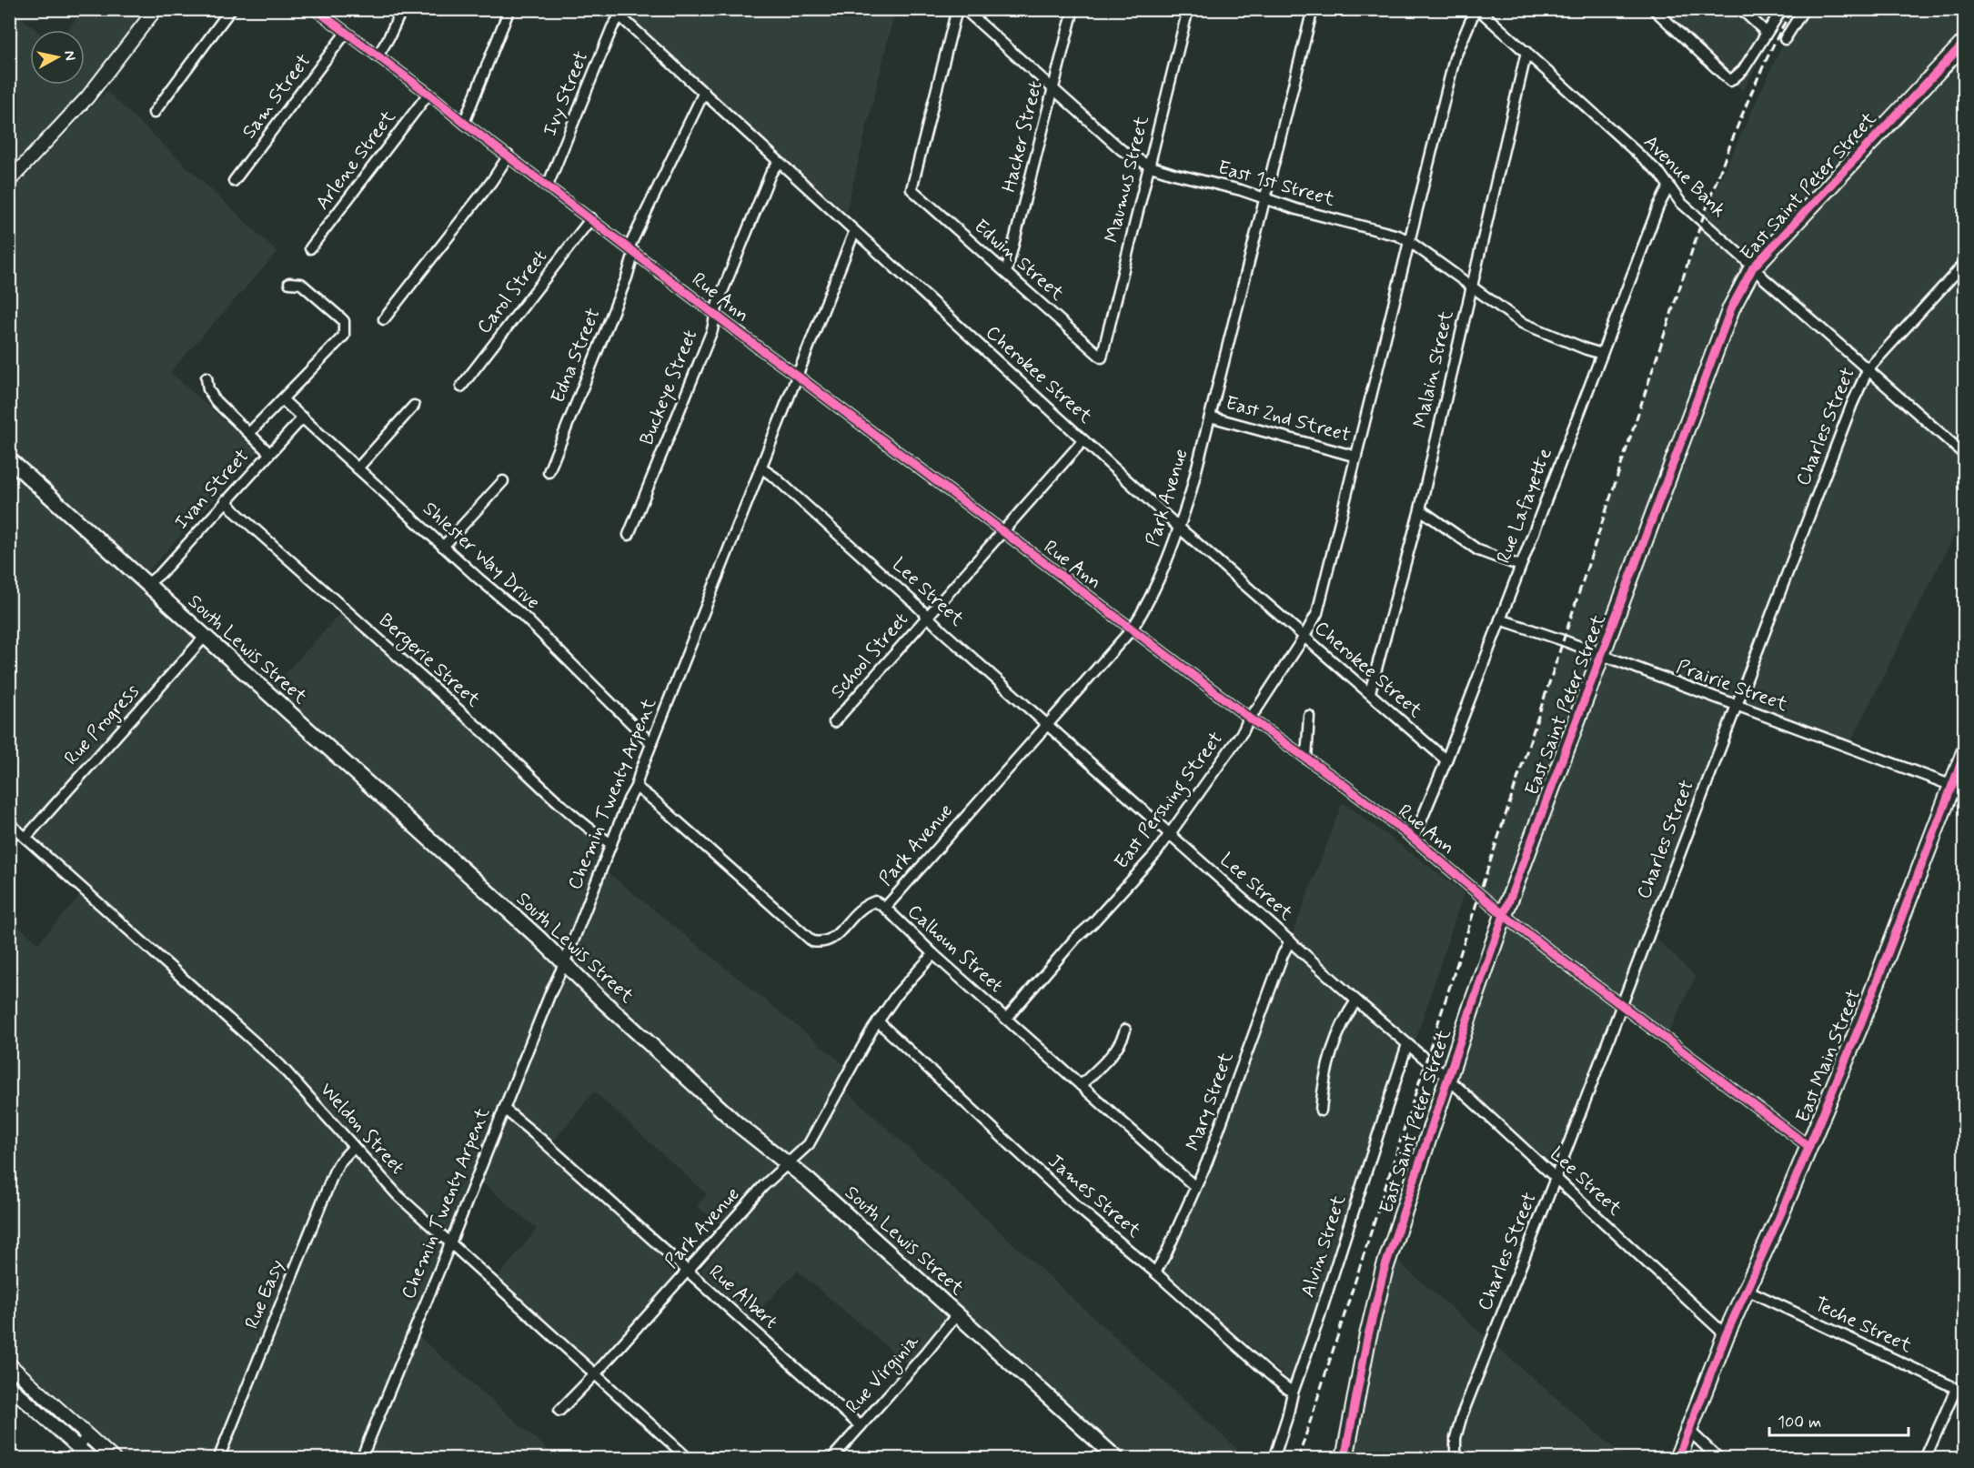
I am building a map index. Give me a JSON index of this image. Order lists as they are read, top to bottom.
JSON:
{
  "streets": {
    "main road": ["East Saint Peter Street", "South Lewis Street", "East Main Street"],
    "street": [
      "Ivy Street",
      "Sam Street",
      "Hacker Street",
      "Arlene Street",
      "Avenue Bank",
      "Maumus Street",
      "East 1st Street",
      "Edwin Street",
      "Carol Street",
      "Rue Ann",
      "Edna Street",
      "Malain Street",
      "Cherokee Street",
      "Buckeye Street",
      "East 2nd Street",
      "Charles Street",
      "Ivan Street",
      "Park Avenue",
      "Rue Lafayette",
      "Shlester Way Drive",
      "Lee Street",
      "School Street",
      "Bergerie Street",
      "Prairie Street",
      "Rue Progress",
      "Chemin Twenty Arpent",
      "East Pershing Street",
      "Calhoun Street",
      "Mary Street",
      "Weldon Street",
      "James Street",
      "Alvin Street",
      "Rue Easy",
      "Rue Albert",
      "Teche Street",
      "Rue Virginia"
    ]
  },
  "crossings": [
    ["Ivy Street", "Rue Ann"],
    ["Ivy Street", "Cherokee Street"],
    ["Sam Street", "Rue Ann"],
    ["Hacker Street", "East 1st Street"],
    ["Hacker Street", "Edwin Street"],
    ["Arlene Street", "Rue Ann"],
    ["Avenue Bank", "East Saint Peter Street"],
    ["Avenue Bank", "Malain Street"],
    ["Avenue Bank", "Charles Street"],
    ["Avenue Bank", "Rue Lafayette"],
    ["Avenue Bank", "East Pershing Street"],
    ["Maumus Street", "East 1st Street"],
    ["Maumus Street", "Edwin Street"],
    ["East 1st Street", "Malain Street"],
    ["East 1st Street", "Park Avenue"],
    ["East 1st Street", "Rue Lafayette"],
    ["East 1st Street", "East Pershing Street"],
    ["East Saint Peter Street", "Rue Ann"],
    ["East Saint Peter Street", "Lee Street"],
    ["East Saint Peter Street", "Prairie Street"],
    ["Carol Street", "Rue Ann"],
    ["Rue Ann", "Edna Street"],
    ["Rue Ann", "Buckeye Street"],
    ["Rue Ann", "Charles Street"],
    ["Rue Ann", "Park Avenue"],
    ["Rue Ann", "Rue Lafayette"],
    ["Rue Ann", "School Street"],
    ["Rue Ann", "Chemin Twenty Arpent"],
    ["Rue Ann", "East Pershing Street"],
    ["Rue Ann", "East Main Street"],
    ["Edna Street", "Cherokee Street"],
    ["Malain Street", "Cherokee Street"],
    ["Cherokee Street", "Buckeye Street"],
    ["Cherokee Street", "Park Avenue"],
    ["Cherokee Street", "Rue Lafayette"],
    ["Cherokee Street", "School Street"],
    ["Cherokee Street", "Chemin Twenty Arpent"],
    ["Cherokee Street", "East Pershing Street"],
    ["East 2nd Street", "Park Avenue"],
    ["East 2nd Street", "East Pershing Street"],
    ["Charles Street", "Lee Street"],
    ["Charles Street", "Prairie Street"],
    ["Ivan Street", "Shlester Way Drive"],
    ["Ivan Street", "South Lewis Street"],
    ["Ivan Street", "Bergerie Street"],
    ["Park Avenue", "Lee Street"],
    ["Park Avenue", "South Lewis Street"],
    ["Park Avenue", "Calhoun Street"],
    ["Park Avenue", "Weldon Street"],
    ["Park Avenue", "James Street"],
    ["Park Avenue", "Rue Albert"],
    ["Rue Lafayette", "Prairie Street"],
    ["Shlester Way Drive", "Chemin Twenty Arpent"],
    ["Lee Street", "School Street"],
    ["Lee Street", "Chemin Twenty Arpent"],
    ["Lee Street", "East Pershing Street"],
    ["Lee Street", "East Main Street"],
    ["Lee Street", "Mary Street"],
    ["Lee Street", "Alvin Street"],
    ["South Lewis Street", "Rue Progress"],
    ["South Lewis Street", "Chemin Twenty Arpent"],
    ["South Lewis Street", "Rue Virginia"],
    ["Bergerie Street", "Chemin Twenty Arpent"],
    ["Prairie Street", "East Main Street"],
    ["Rue Progress", "Weldon Street"],
    ["Chemin Twenty Arpent", "Calhoun Street"],
    ["Chemin Twenty Arpent", "Weldon Street"],
    ["Chemin Twenty Arpent", "Rue Albert"],
    ["East Pershing Street", "Calhoun Street"],
    ["Calhoun Street", "Mary Street"],
    ["East Main Street", "Teche Street"],
    ["Mary Street", "James Street"],
    ["Weldon Street", "Rue Easy"],
    ["James Street", "Alvin Street"],
    ["Rue Albert", "Rue Virginia"]
  ],
  "scale_bar": "100 m",
  "north": "right"
}
